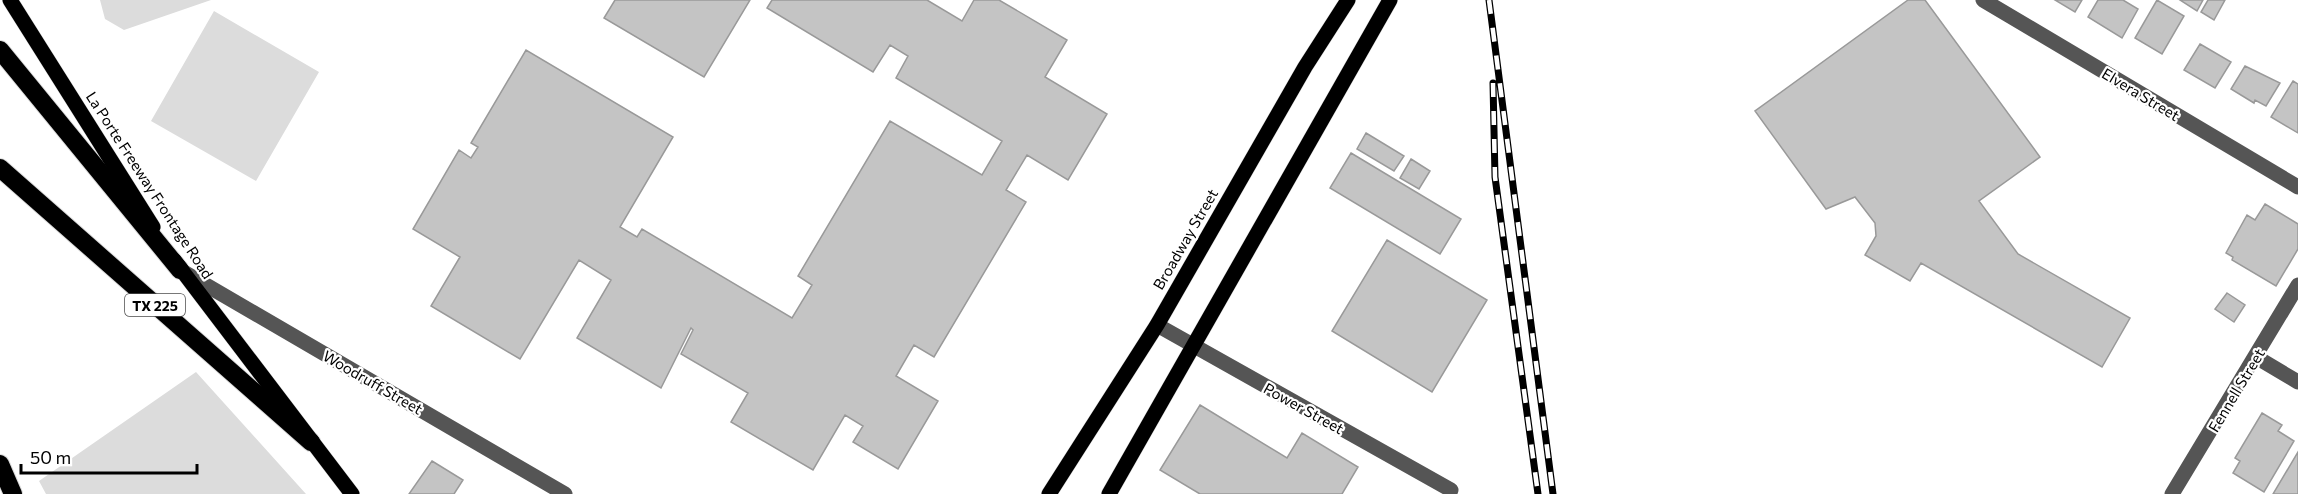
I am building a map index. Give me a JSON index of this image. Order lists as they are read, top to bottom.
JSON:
{
  "streets": {
    "highway": ["TX 225"],
    "main road": ["La Porte Freeway Frontage Road", "Broadway Street"],
    "street": [
      "Elvera Street",
      "Woodruff Street",
      "Fennell Street",
      "Power Street"
    ]
  },
  "crossings": [
    ["La Porte Freeway Frontage Road", "TX 225"],
    ["La Porte Freeway Frontage Road", "Woodruff Street"],
    ["Broadway Street", "Power Street"]
  ],
  "scale_bar": "50 m"
}
